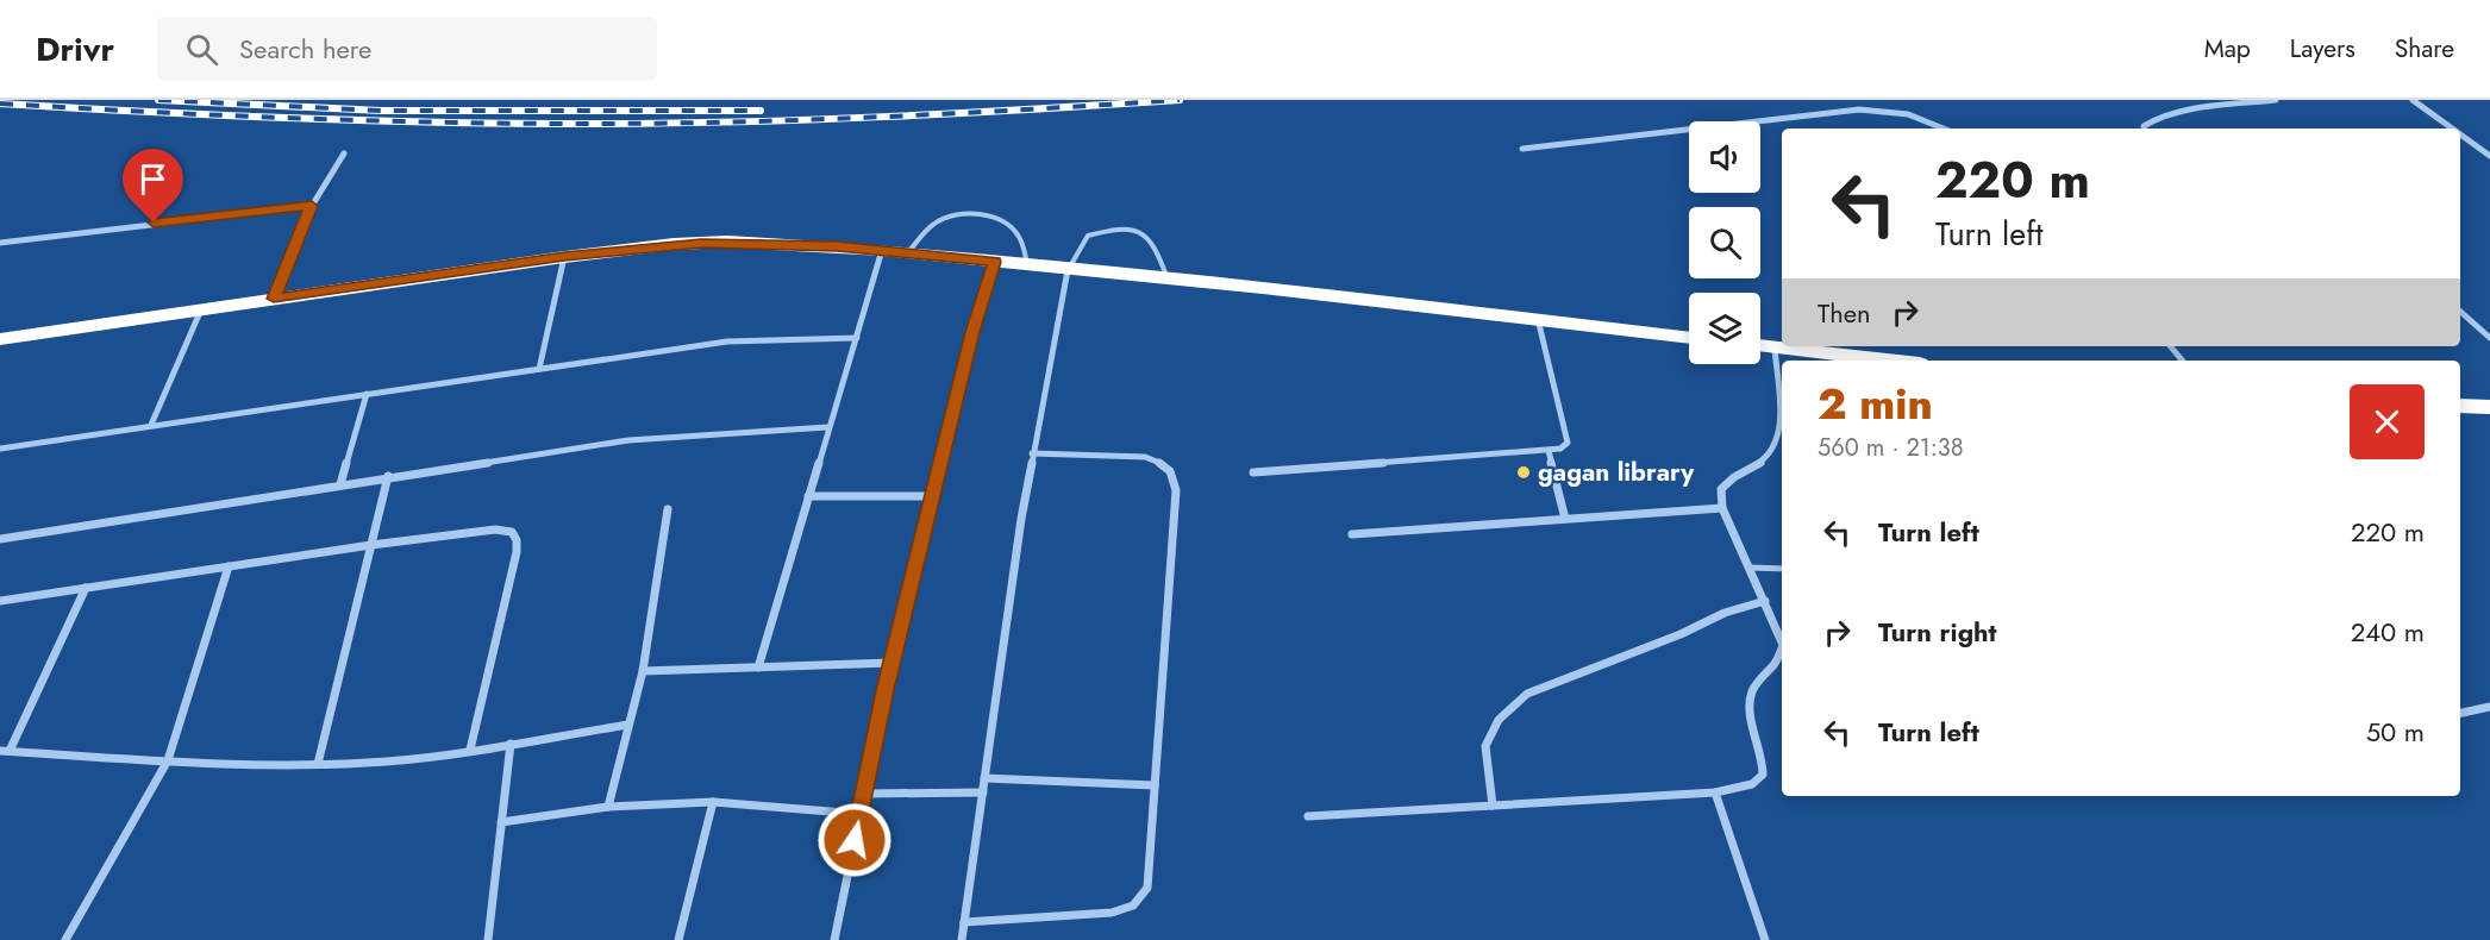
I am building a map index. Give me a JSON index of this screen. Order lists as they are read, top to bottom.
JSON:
{
  "places": ["gagan library"],
  "page": {
    "header": "Drivr",
    "search": "Search here",
    "nav": ["Map", "Layers", "Share"],
    "turn": ["220 m", "Turn left"],
    "then": "Then",
    "heading": ["2 min", "560 m · 21:38"],
    "list": [
      {
        "name": "Turn left",
        "value": "220 m"
      },
      {
        "name": "Turn right",
        "value": "240 m"
      },
      {
        "name": "Turn left",
        "value": "50 m"
      }
    ]
  }
}
